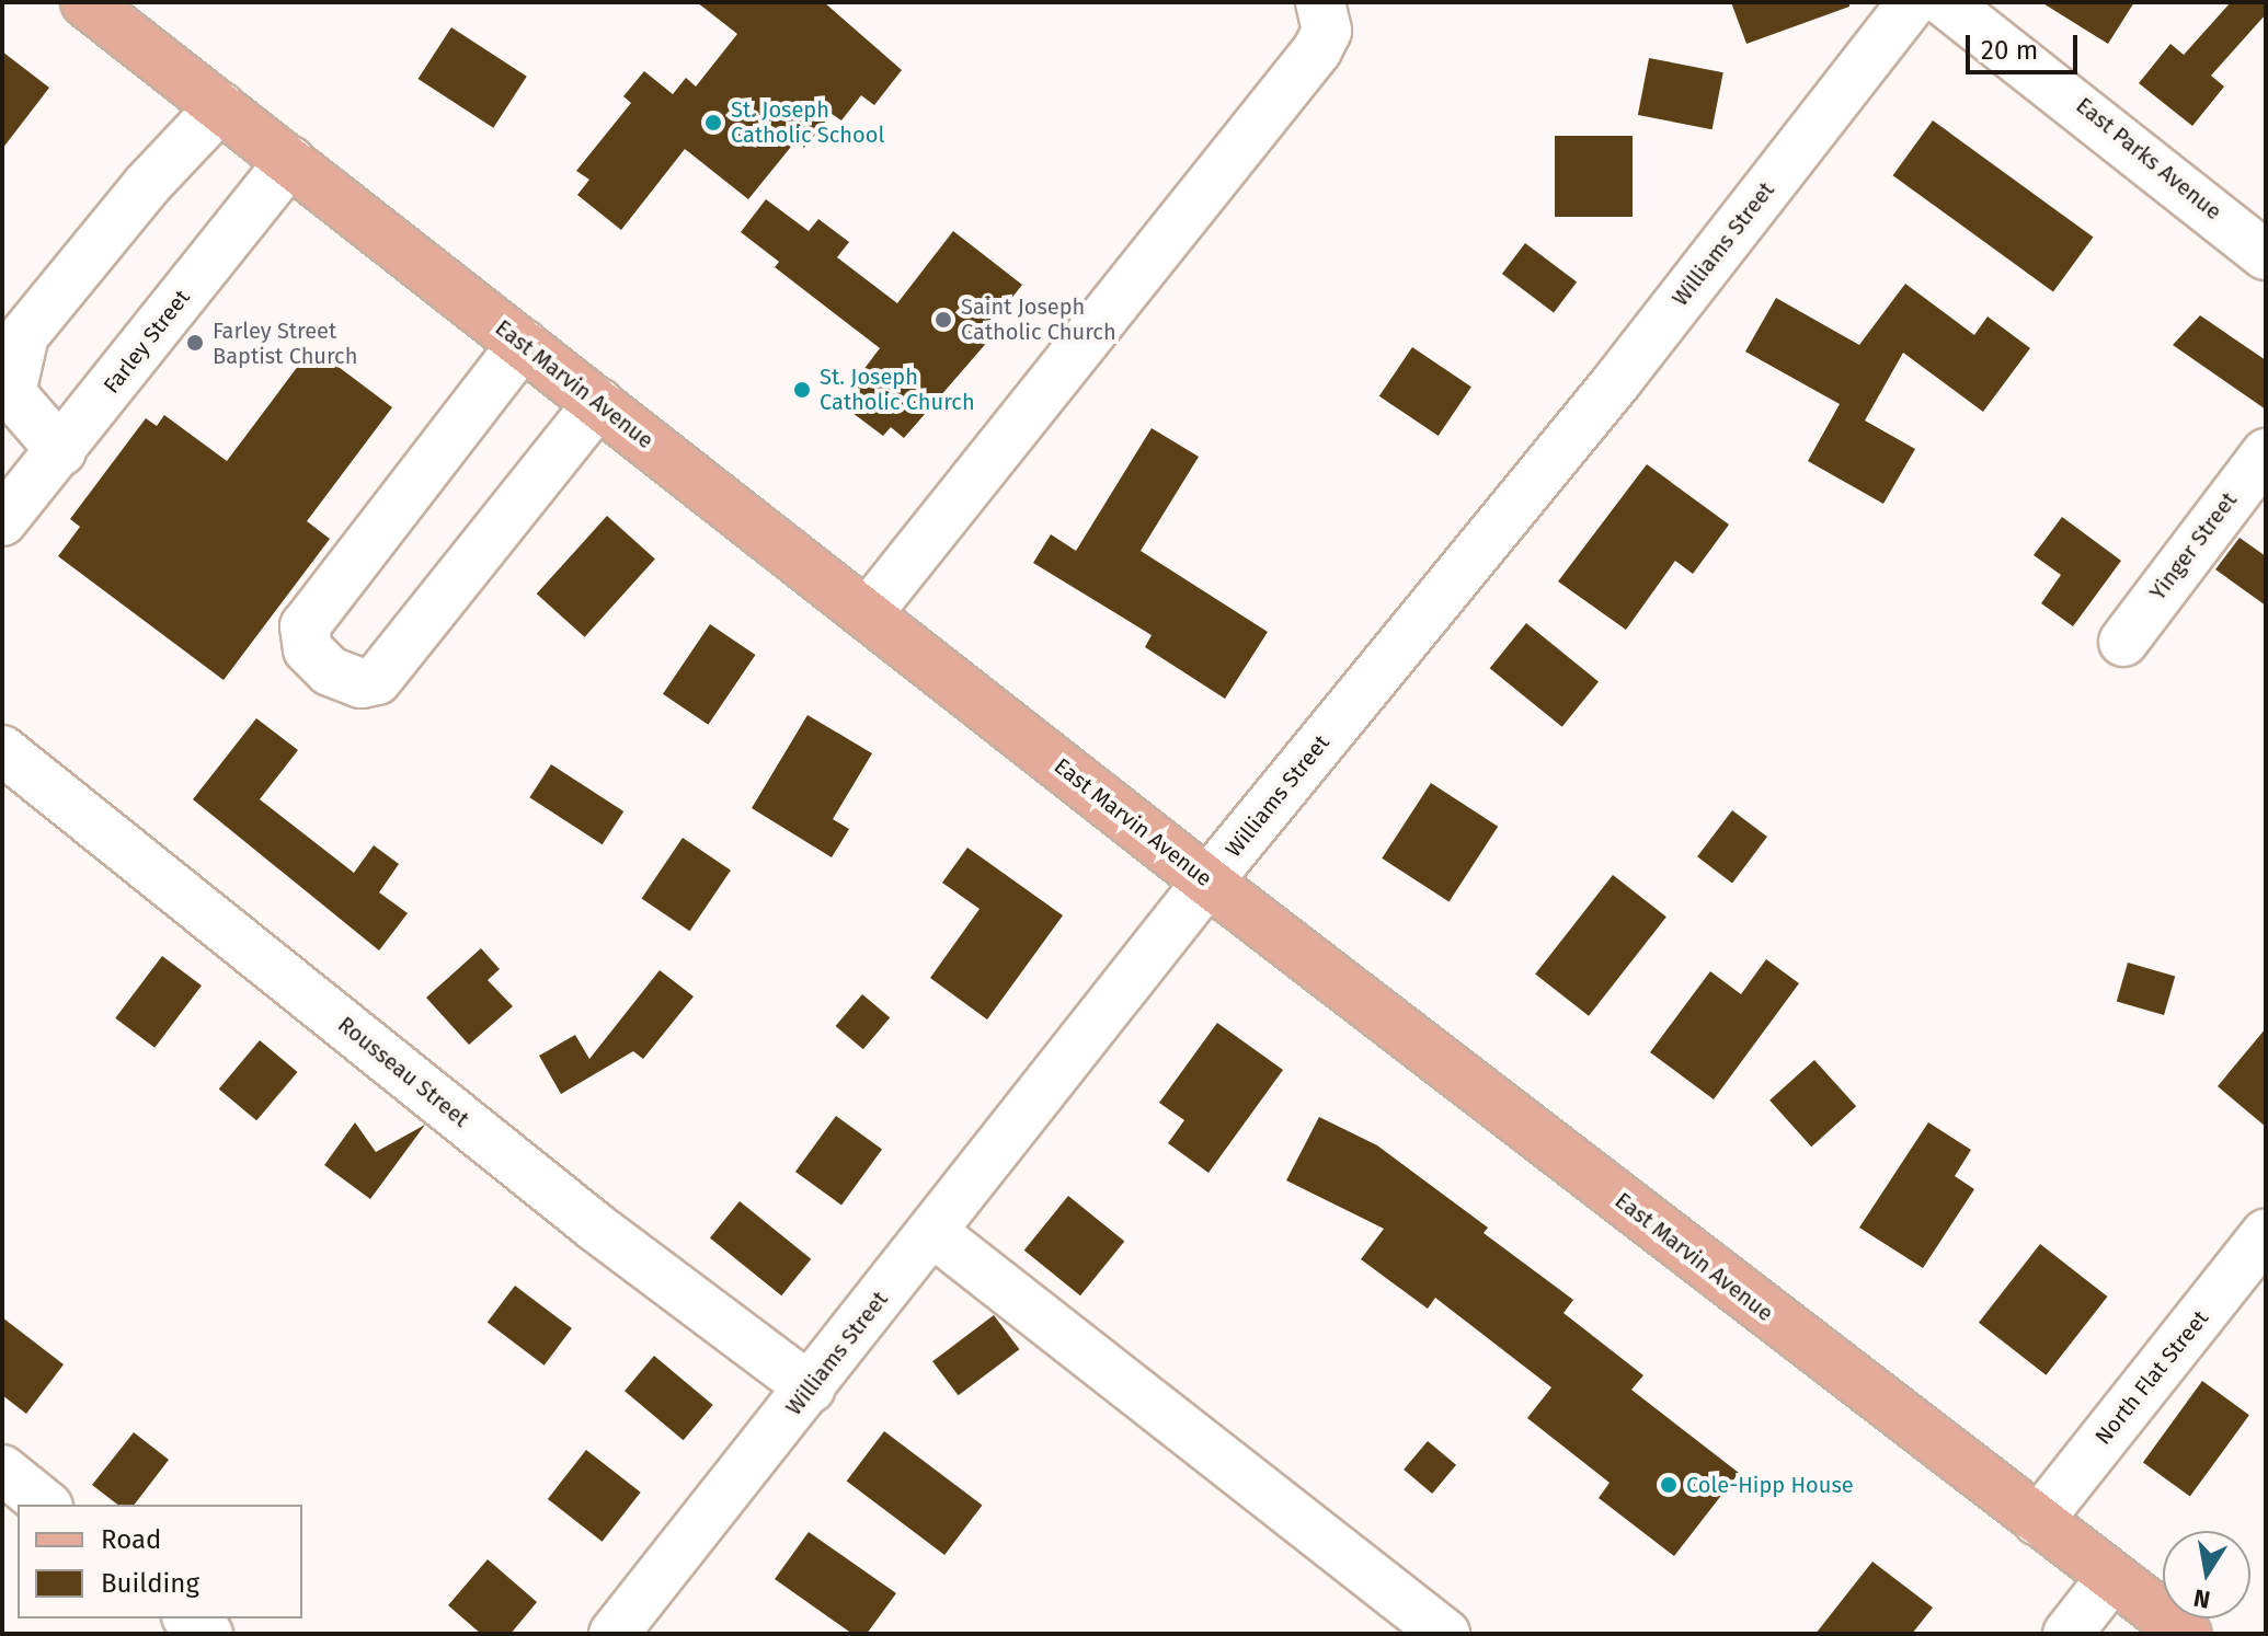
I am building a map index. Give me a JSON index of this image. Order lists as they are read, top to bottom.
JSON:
{
  "streets": {
    "main road": ["East Marvin Avenue"],
    "street": [
      "East Parks Avenue",
      "Williams Street",
      "Farley Street",
      "Yinger Street",
      "Rousseau Street",
      "North Flat Street"
    ]
  },
  "crossings": [
    ["Williams Street", "East Marvin Avenue"],
    ["Williams Street", "Rousseau Street"],
    ["Farley Street", "East Marvin Avenue"],
    ["East Marvin Avenue", "North Flat Street"]
  ],
  "places": [
    "St. Joseph Catholic School",
    "Saint Joseph Catholic Church",
    "Farley Street Baptist Church",
    "St. Joseph Catholic Church",
    "Cole-Hipp House"
  ],
  "legend": ["Road", "Building"],
  "scale_bar": "20 m",
  "north": "bottom"
}
